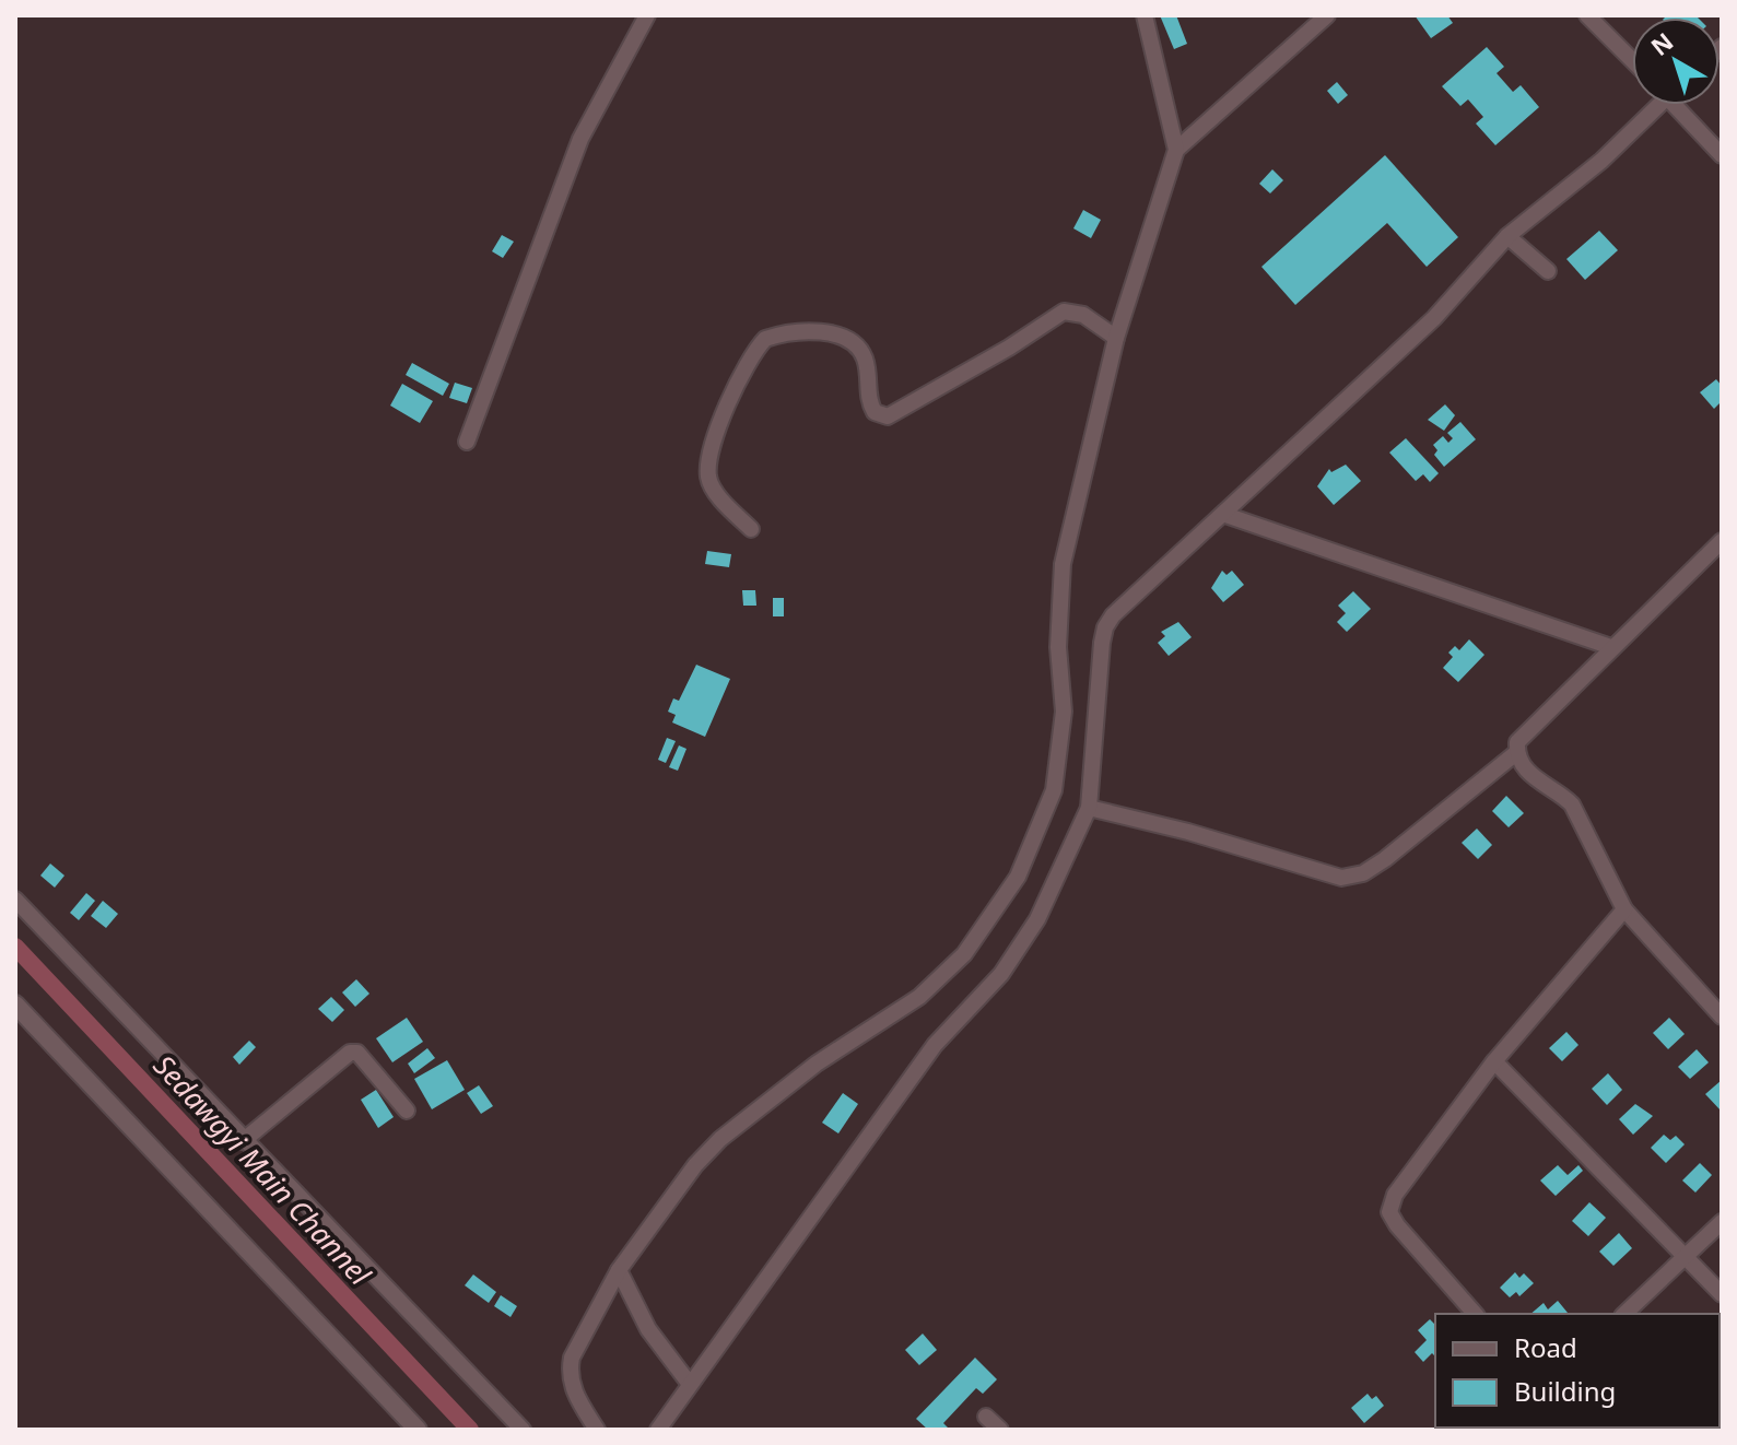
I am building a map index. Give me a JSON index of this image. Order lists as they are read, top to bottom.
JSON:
{
  "water": ["Sedawgyi Main Channel"],
  "legend": ["Road", "Building"],
  "north": "top left"
}
